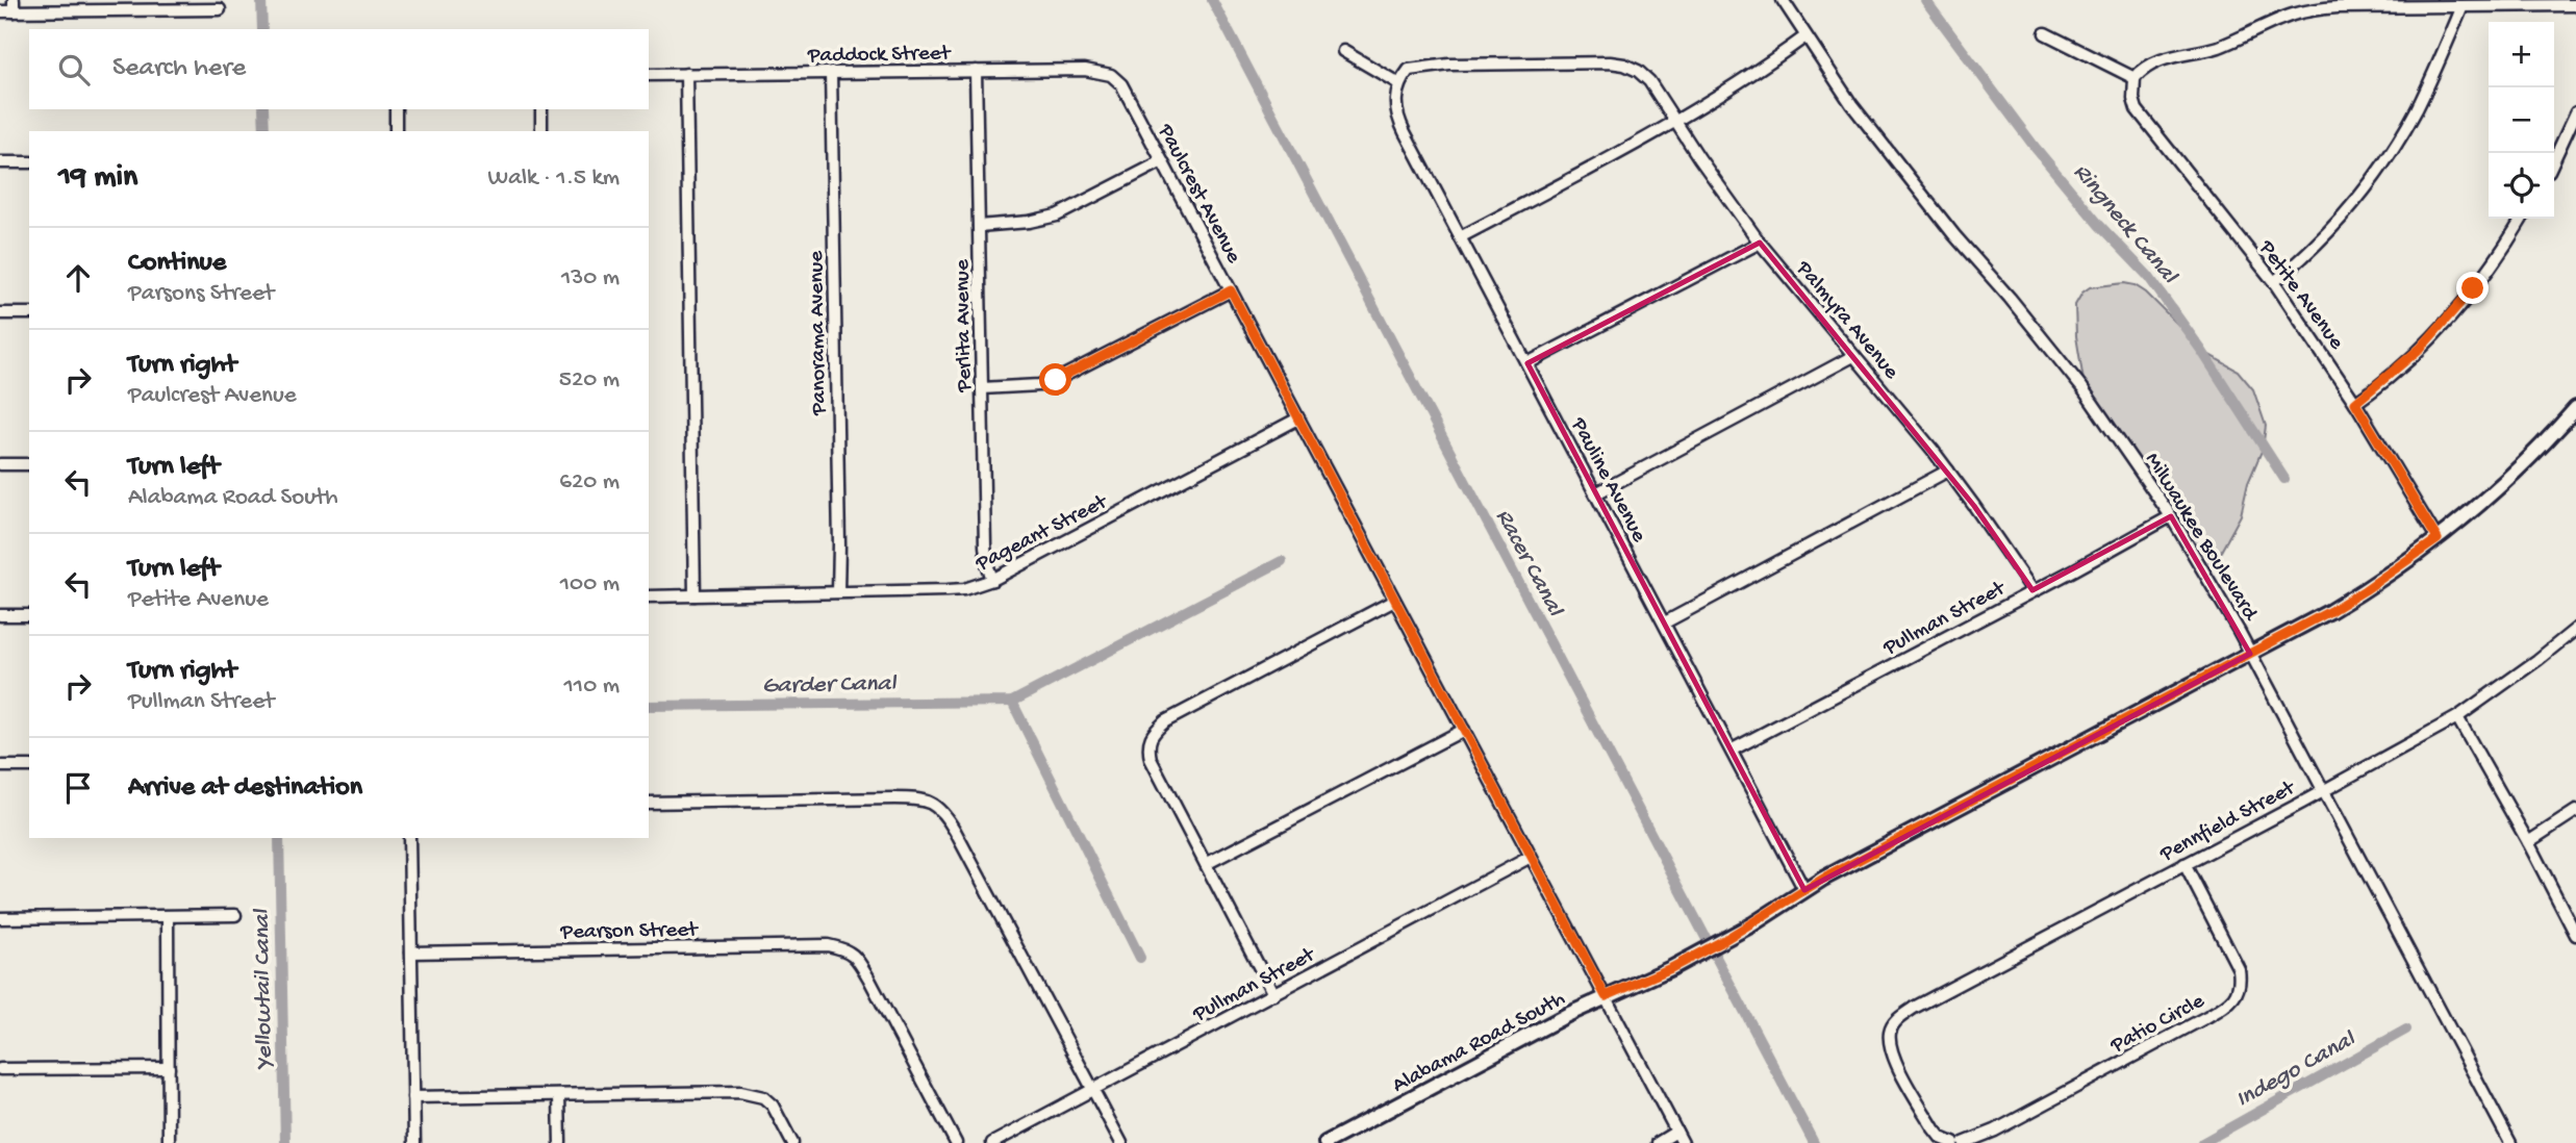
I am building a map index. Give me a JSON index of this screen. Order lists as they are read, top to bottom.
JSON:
{
  "streets": {
    "street": [
      "Paddock Street",
      "Paulcrest Avenue",
      "Petite Avenue",
      "Palmyra Avenue",
      "Perlita Avenue",
      "Panorama Avenue",
      "Pauline Avenue",
      "Pageant Street",
      "Milwaukee Boulevard",
      "Pullman Street",
      "Pennfield Street",
      "Pearson Street",
      "Patio Circle",
      "Alabama Road South"
    ]
  },
  "crossings": [
    ["Paddock Street", "Paulcrest Avenue"],
    ["Paddock Street", "Perlita Avenue"],
    ["Paddock Street", "Panorama Avenue"],
    ["Paulcrest Avenue", "Pageant Street"],
    ["Paulcrest Avenue", "Pullman Street"],
    ["Paulcrest Avenue", "Alabama Road South"],
    ["Petite Avenue", "Alabama Road South"],
    ["Palmyra Avenue", "Pauline Avenue"],
    ["Palmyra Avenue", "Pullman Street"],
    ["Perlita Avenue", "Pageant Street"],
    ["Panorama Avenue", "Pageant Street"],
    ["Pauline Avenue", "Pullman Street"],
    ["Pauline Avenue", "Alabama Road South"],
    ["Milwaukee Boulevard", "Pullman Street"],
    ["Milwaukee Boulevard", "Pennfield Street"],
    ["Milwaukee Boulevard", "Alabama Road South"],
    ["Pennfield Street", "Patio Circle"]
  ],
  "water": [
    "Ringneck Canal",
    "Racer Canal",
    "Garder Canal",
    "Yellowtail Canal",
    "Indego Canal"
  ],
  "page": {
    "map_buttons": ["+", "−"],
    "search": "Search here",
    "heading": ["19 min", "Walk · 1.5 km"],
    "list": [
      ["Continue", "Parsons Street", "130 m"],
      ["Turn right", "Paulcrest Avenue", "520 m"],
      ["Turn left", "Alabama Road South", "620 m"],
      ["Turn left", "Petite Avenue", "100 m"],
      ["Turn right", "Pullman Street", "110 m"],
      "Arrive at destination"
    ]
  }
}
